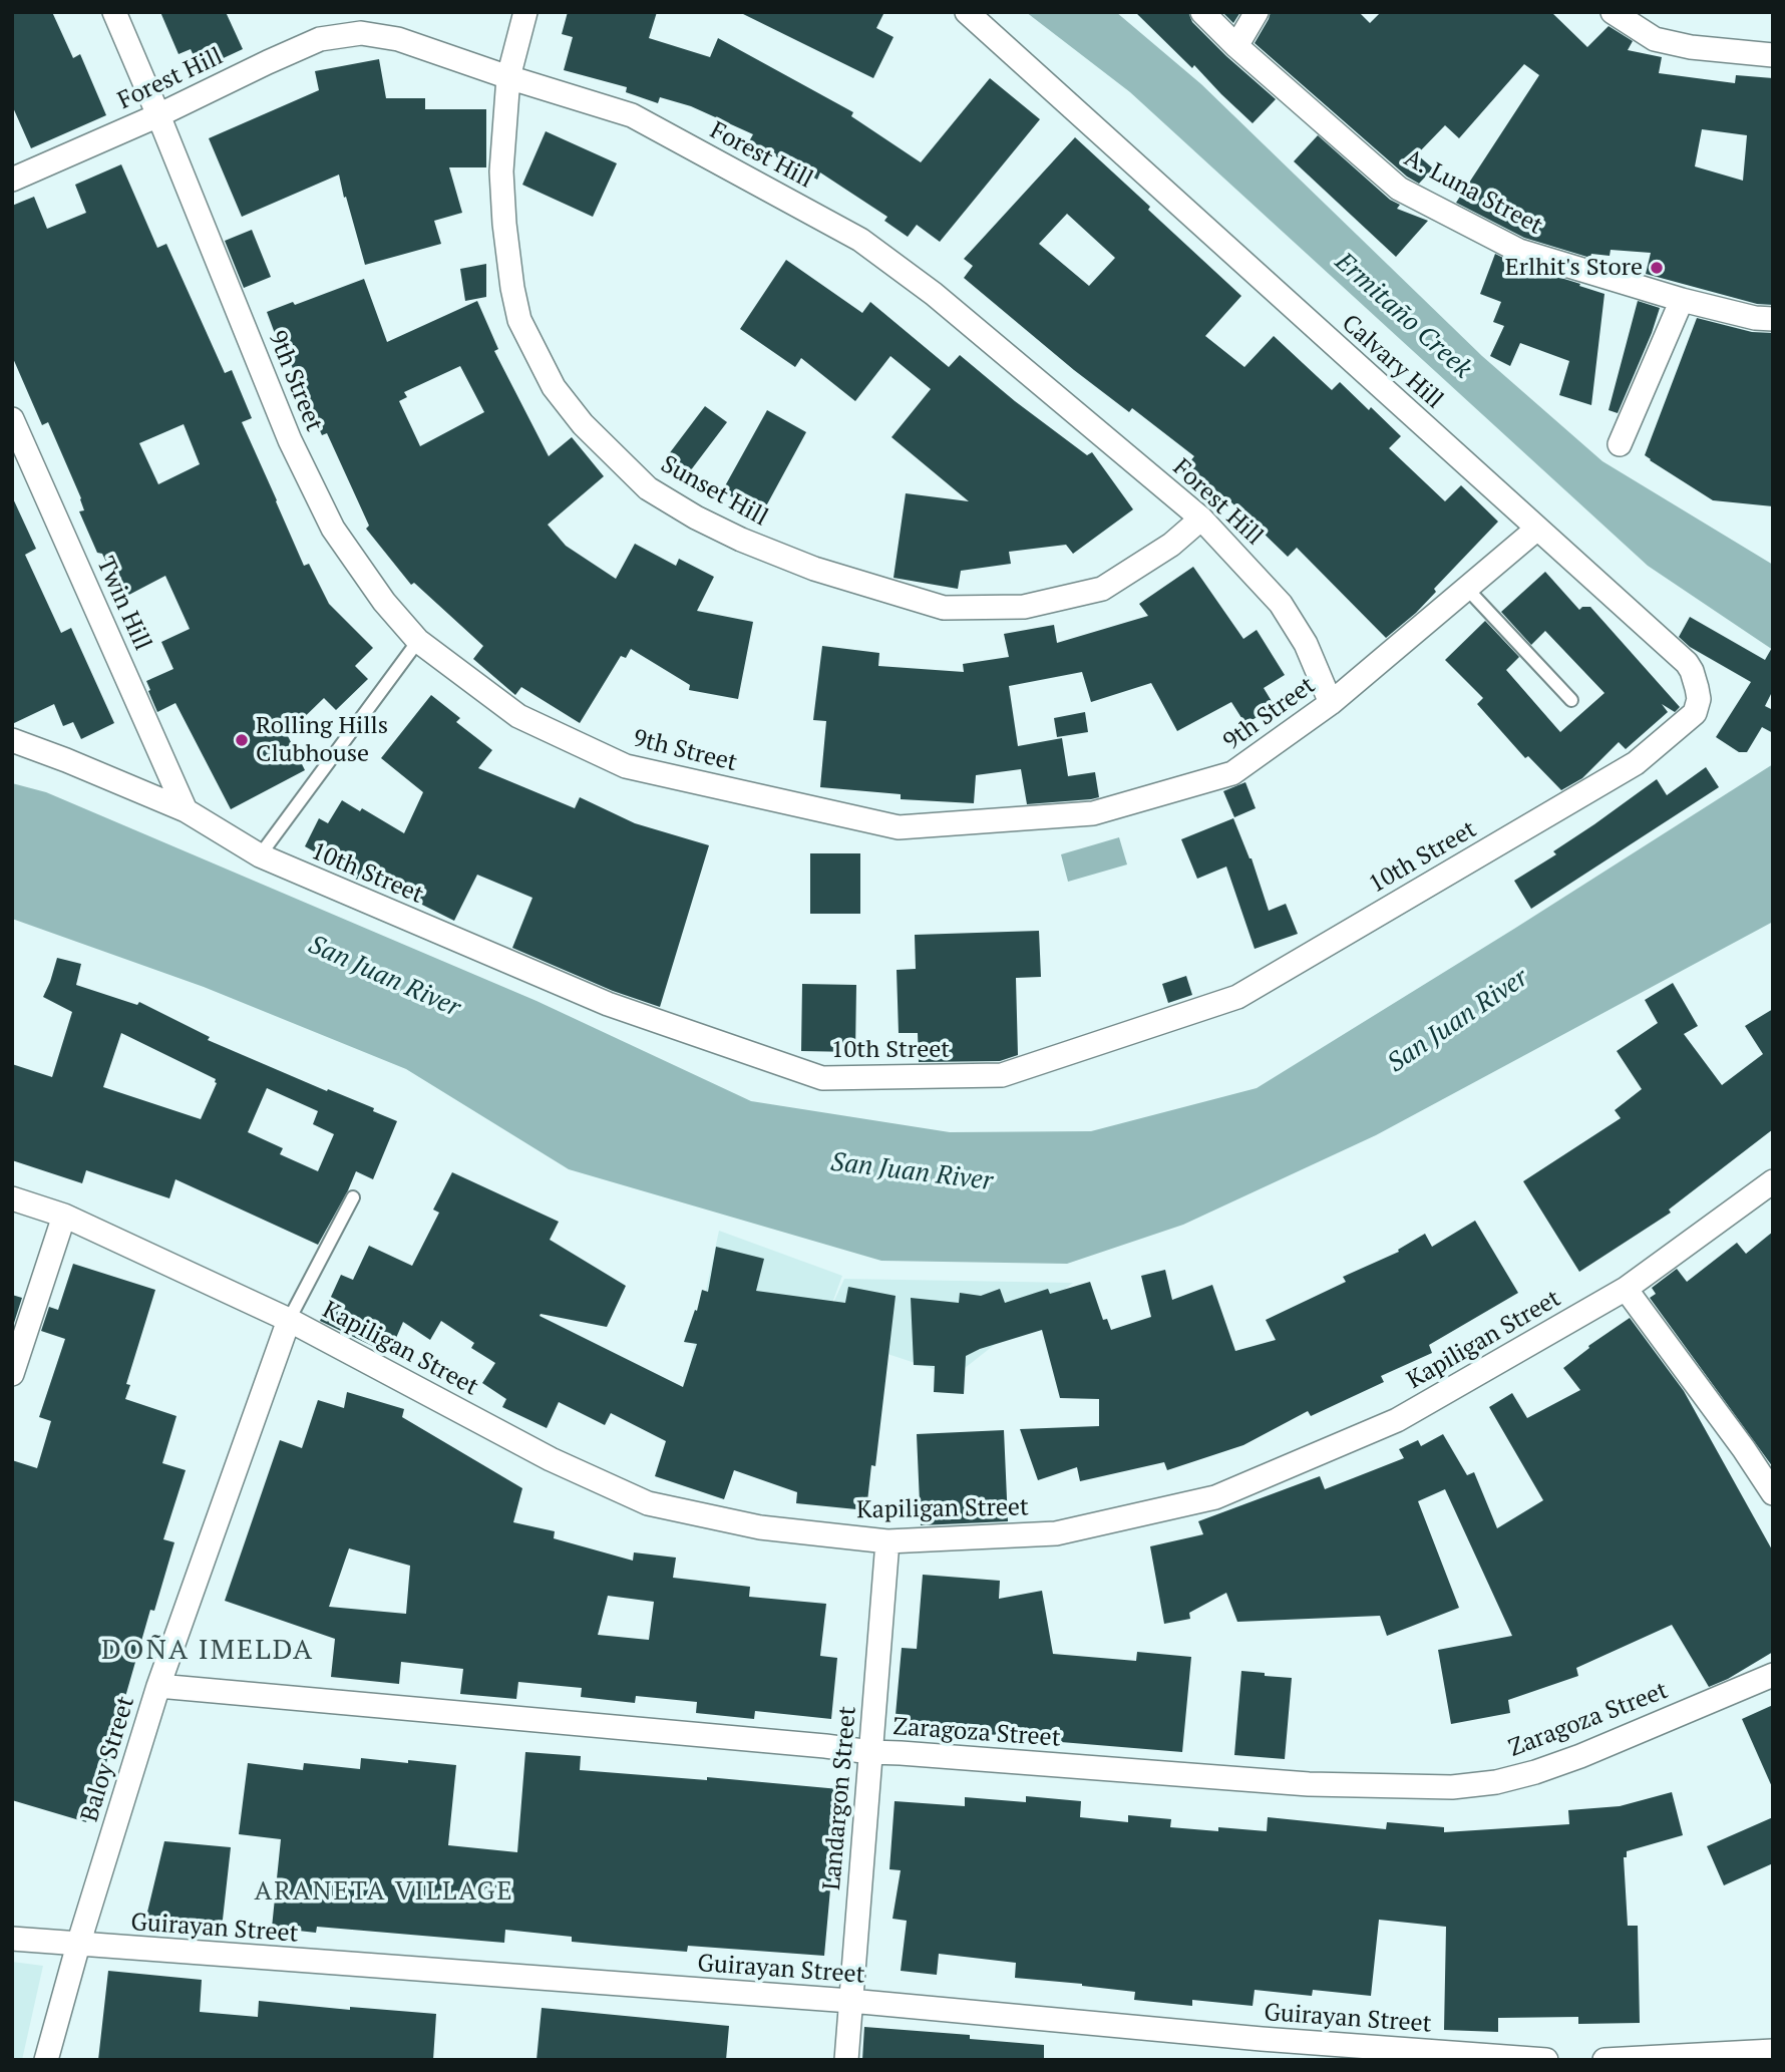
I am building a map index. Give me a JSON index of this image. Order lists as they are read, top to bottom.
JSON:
{
  "streets": {
    "street": [
      "Forest Hill",
      "A. Luna Street",
      "Calvary Hill",
      "9th Street",
      "Sunset Hill",
      "Twin Hill",
      "10th Street",
      "Kapiligan Street",
      "Zaragoza Street",
      "Baloy Street",
      "Landargon Street",
      "Guirayan Street"
    ]
  },
  "crossings": [
    ["Forest Hill", "9th Street"],
    ["Forest Hill", "Sunset Hill"],
    ["Calvary Hill", "9th Street"],
    ["Calvary Hill", "10th Street"],
    ["Twin Hill", "10th Street"],
    ["Kapiligan Street", "Baloy Street"],
    ["Kapiligan Street", "Landargon Street"],
    ["Zaragoza Street", "Baloy Street"],
    ["Zaragoza Street", "Landargon Street"],
    ["Baloy Street", "Guirayan Street"],
    ["Landargon Street", "Guirayan Street"]
  ],
  "districts": ["DOÑA IMELDA", "ARANETA VILLAGE"],
  "water": ["Ermitaño Creek", "San Juan River"],
  "places": ["Erlhit's Store", "Rolling Hills Clubhouse"]
}
